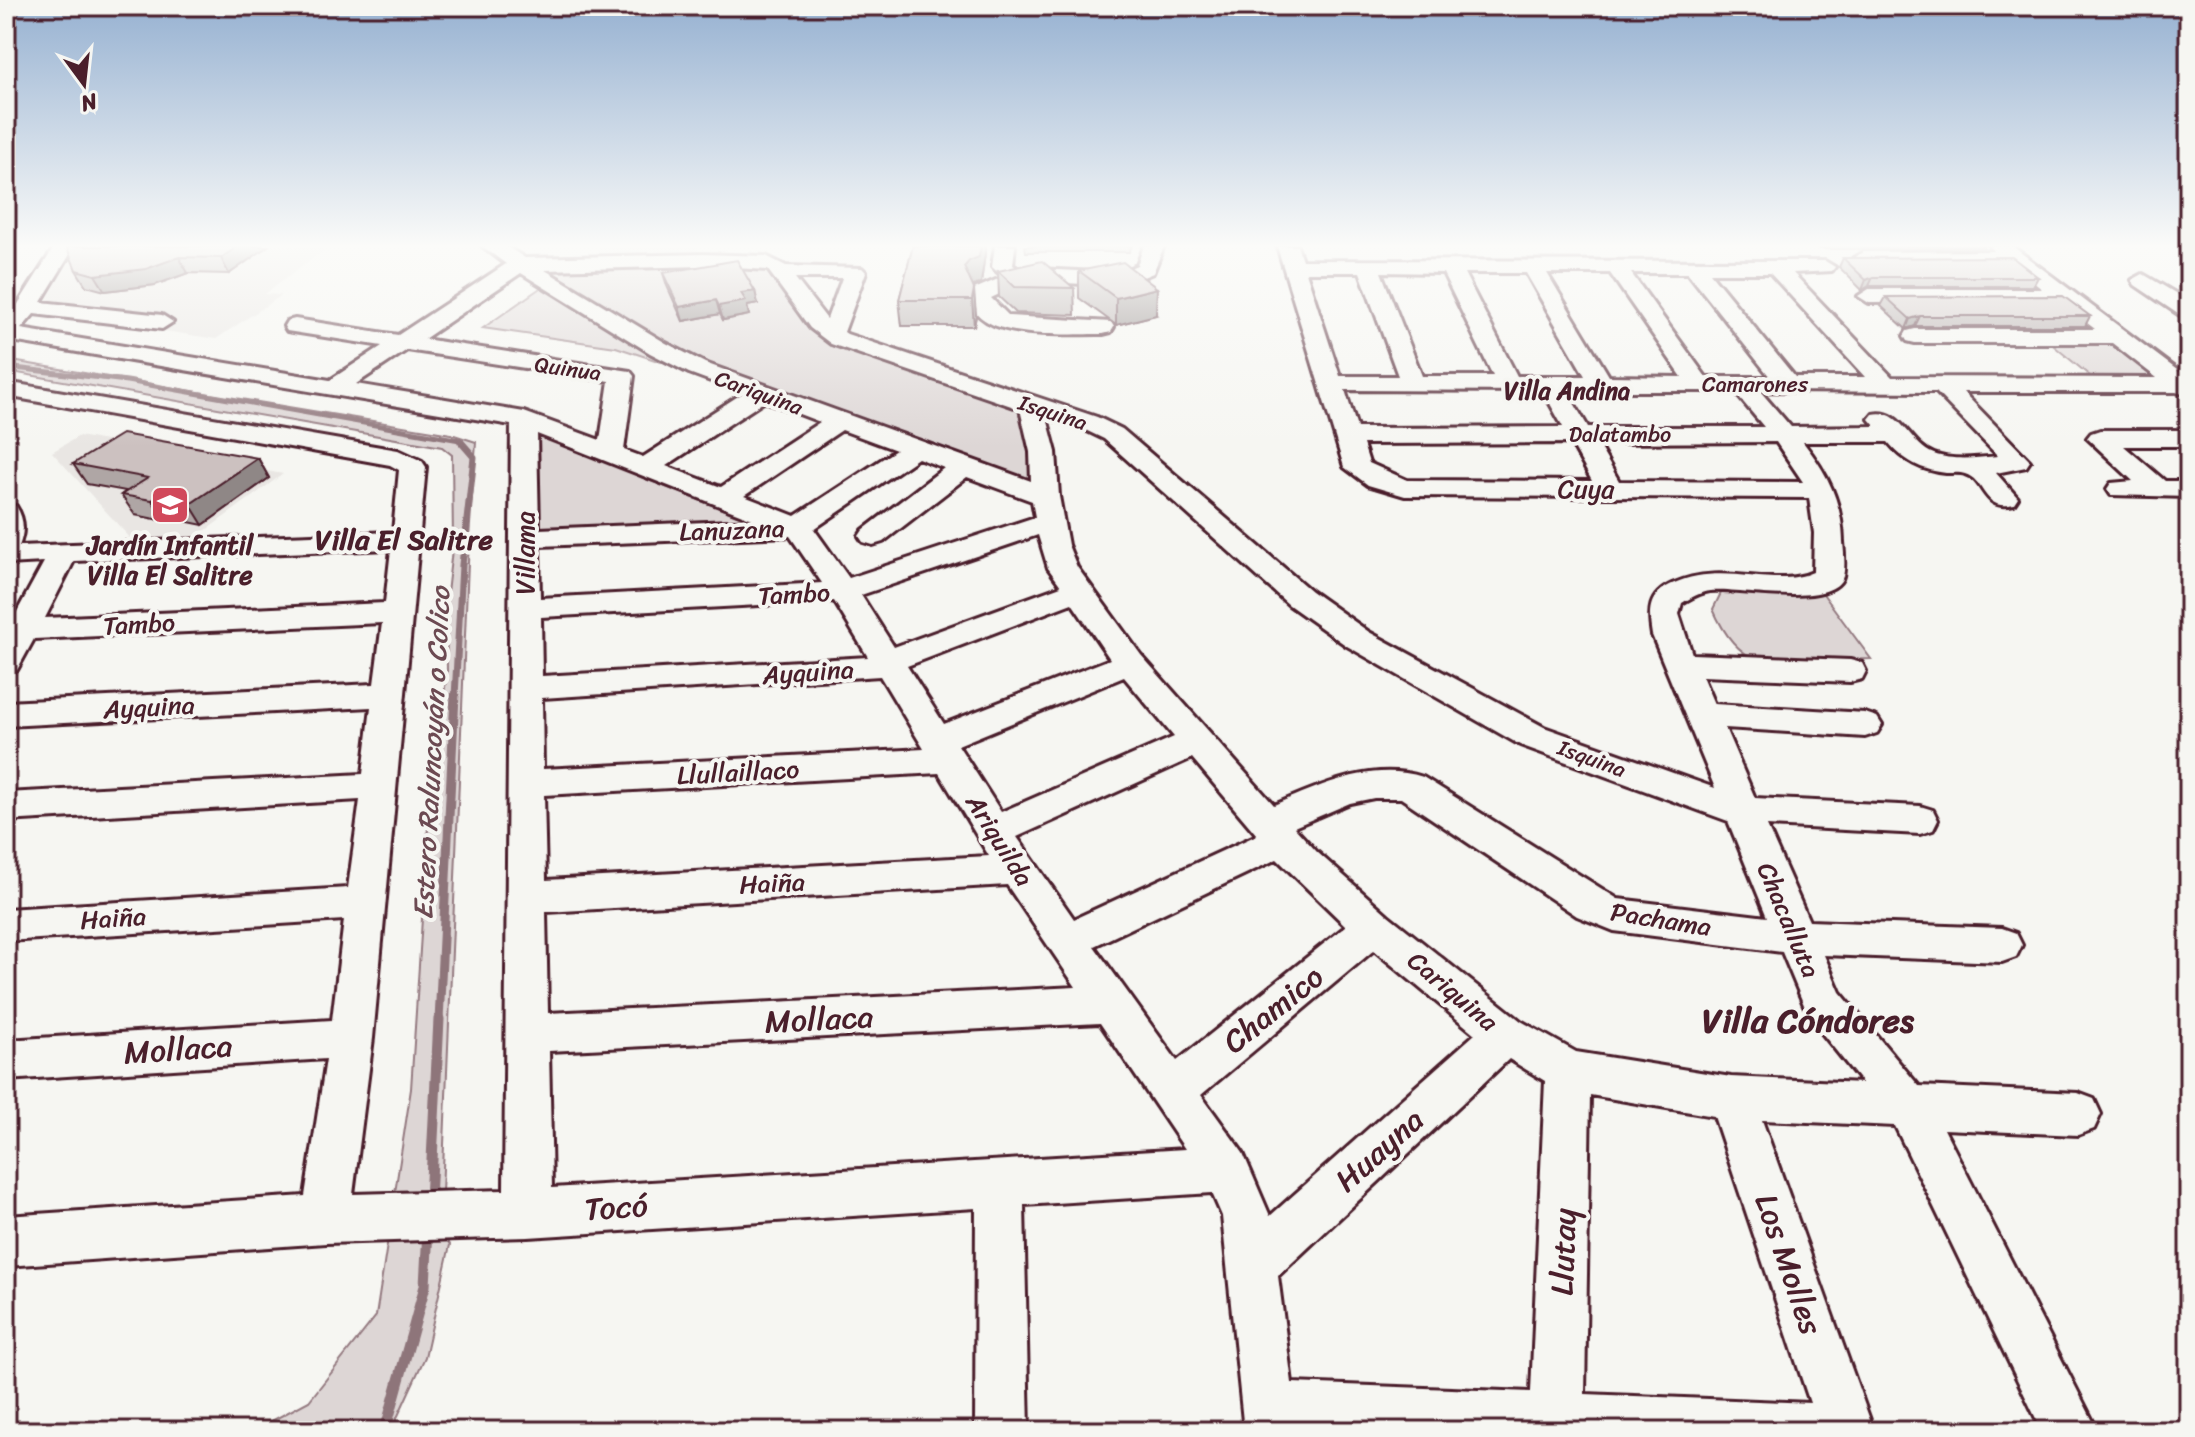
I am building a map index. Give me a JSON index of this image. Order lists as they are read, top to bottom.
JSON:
{
  "streets": {
    "street": [
      "Quinua",
      "Camarones",
      "Cariquina",
      "Isquina",
      "Dalatambo",
      "Cuya",
      "Lanuzana",
      "Villama",
      "Tambo",
      "Ayquina",
      "Llullaillaco",
      "Ariquilda",
      "Haiña",
      "Pachama",
      "Chacalluta",
      "Chamico",
      "Mollaca",
      "Huayna",
      "Tocó",
      "Llutay",
      "Los Molles"
    ]
  },
  "crossings": [
    ["Cariquina", "Isquina"],
    ["Cariquina", "Lanuzana"],
    ["Cariquina", "Tambo"],
    ["Cariquina", "Ayquina"],
    ["Cariquina", "Llullaillaco"],
    ["Cariquina", "Pachama"],
    ["Cariquina", "Chacalluta"],
    ["Cariquina", "Chamico"],
    ["Cariquina", "Huayna"],
    ["Cariquina", "Llutay"],
    ["Cariquina", "Los Molles"],
    ["Isquina", "Chacalluta"],
    ["Dalatambo", "Cuya"],
    ["Cuya", "Chacalluta"],
    ["Lanuzana", "Villama"],
    ["Lanuzana", "Ariquilda"],
    ["Villama", "Tambo"],
    ["Villama", "Ayquina"],
    ["Villama", "Llullaillaco"],
    ["Villama", "Haiña"],
    ["Villama", "Mollaca"],
    ["Villama", "Tocó"],
    ["Tambo", "Ariquilda"],
    ["Ayquina", "Ariquilda"],
    ["Llullaillaco", "Ariquilda"],
    ["Ariquilda", "Haiña"],
    ["Ariquilda", "Pachama"],
    ["Ariquilda", "Chamico"],
    ["Ariquilda", "Mollaca"],
    ["Ariquilda", "Huayna"],
    ["Ariquilda", "Tocó"],
    ["Pachama", "Chacalluta"]
  ],
  "districts": ["Villa Andina", "Villa El Salitre", "Villa Cóndores"],
  "water": ["Estero Raluncoyán o Colico"],
  "places": {
    "school or university": ["Jardín Infantil Villa El Salitre"]
  },
  "north": "bottom"
}
